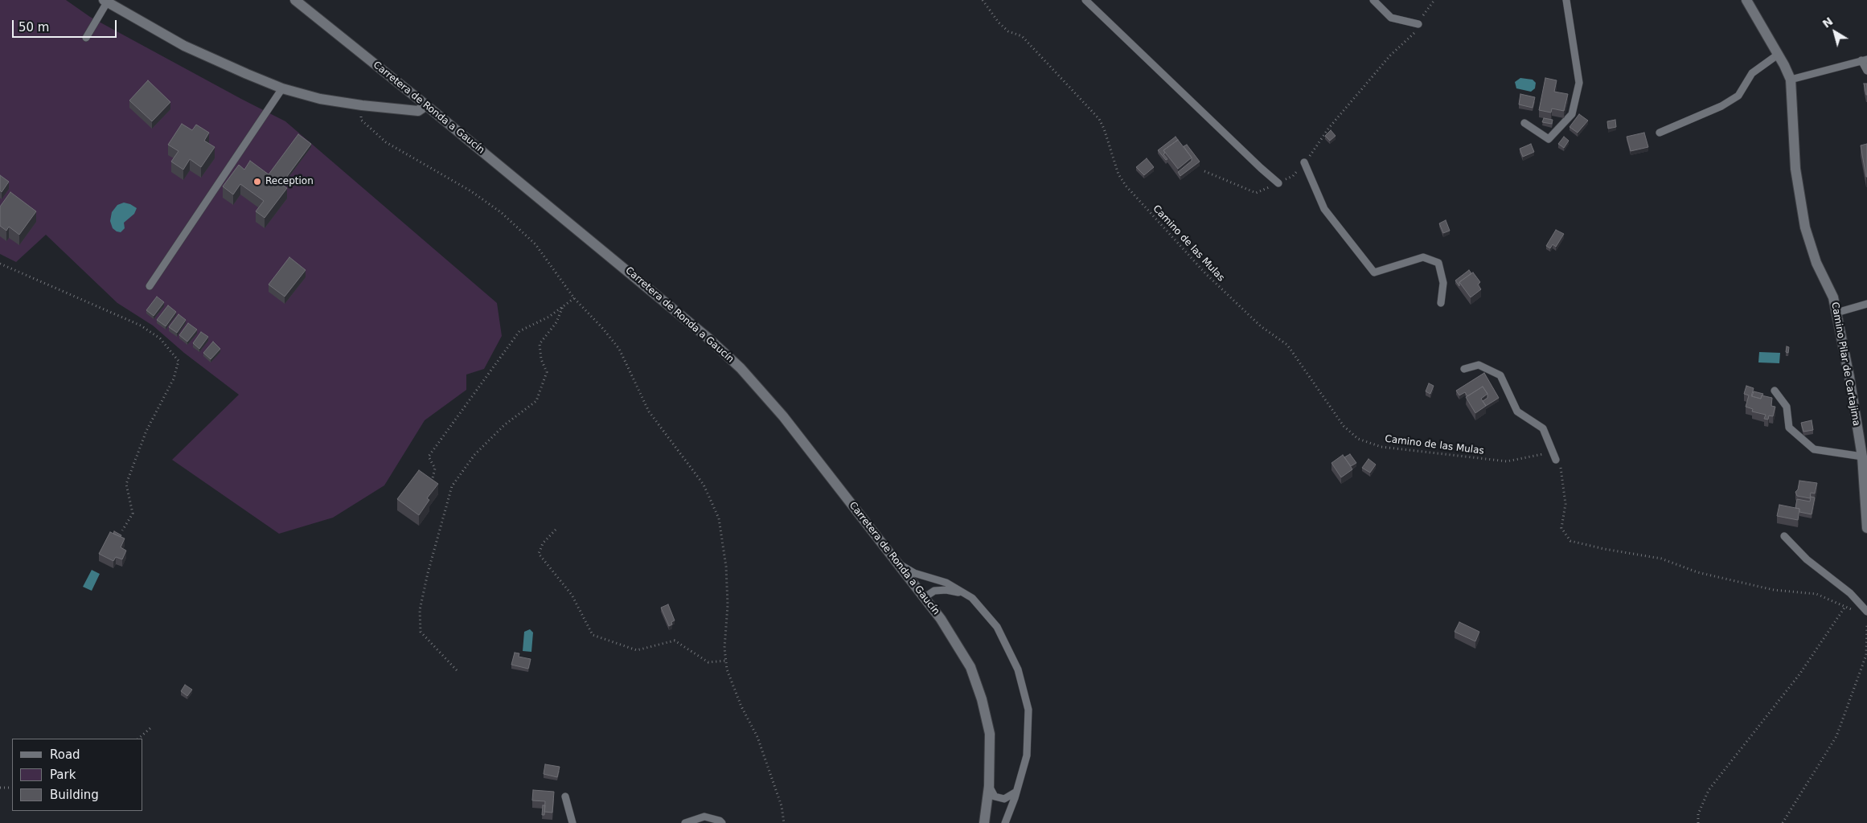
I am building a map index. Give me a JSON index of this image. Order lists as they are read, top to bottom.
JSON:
{
  "streets": {
    "main road": ["Carretera de Ronda a Gaucín", "Camino Pilar de Cartajima"],
    "path": ["Camino de las Mulas"]
  },
  "places": ["Reception"],
  "legend": ["Road", "Park", "Building"],
  "scale_bar": "50 m",
  "north": "top left"
}
